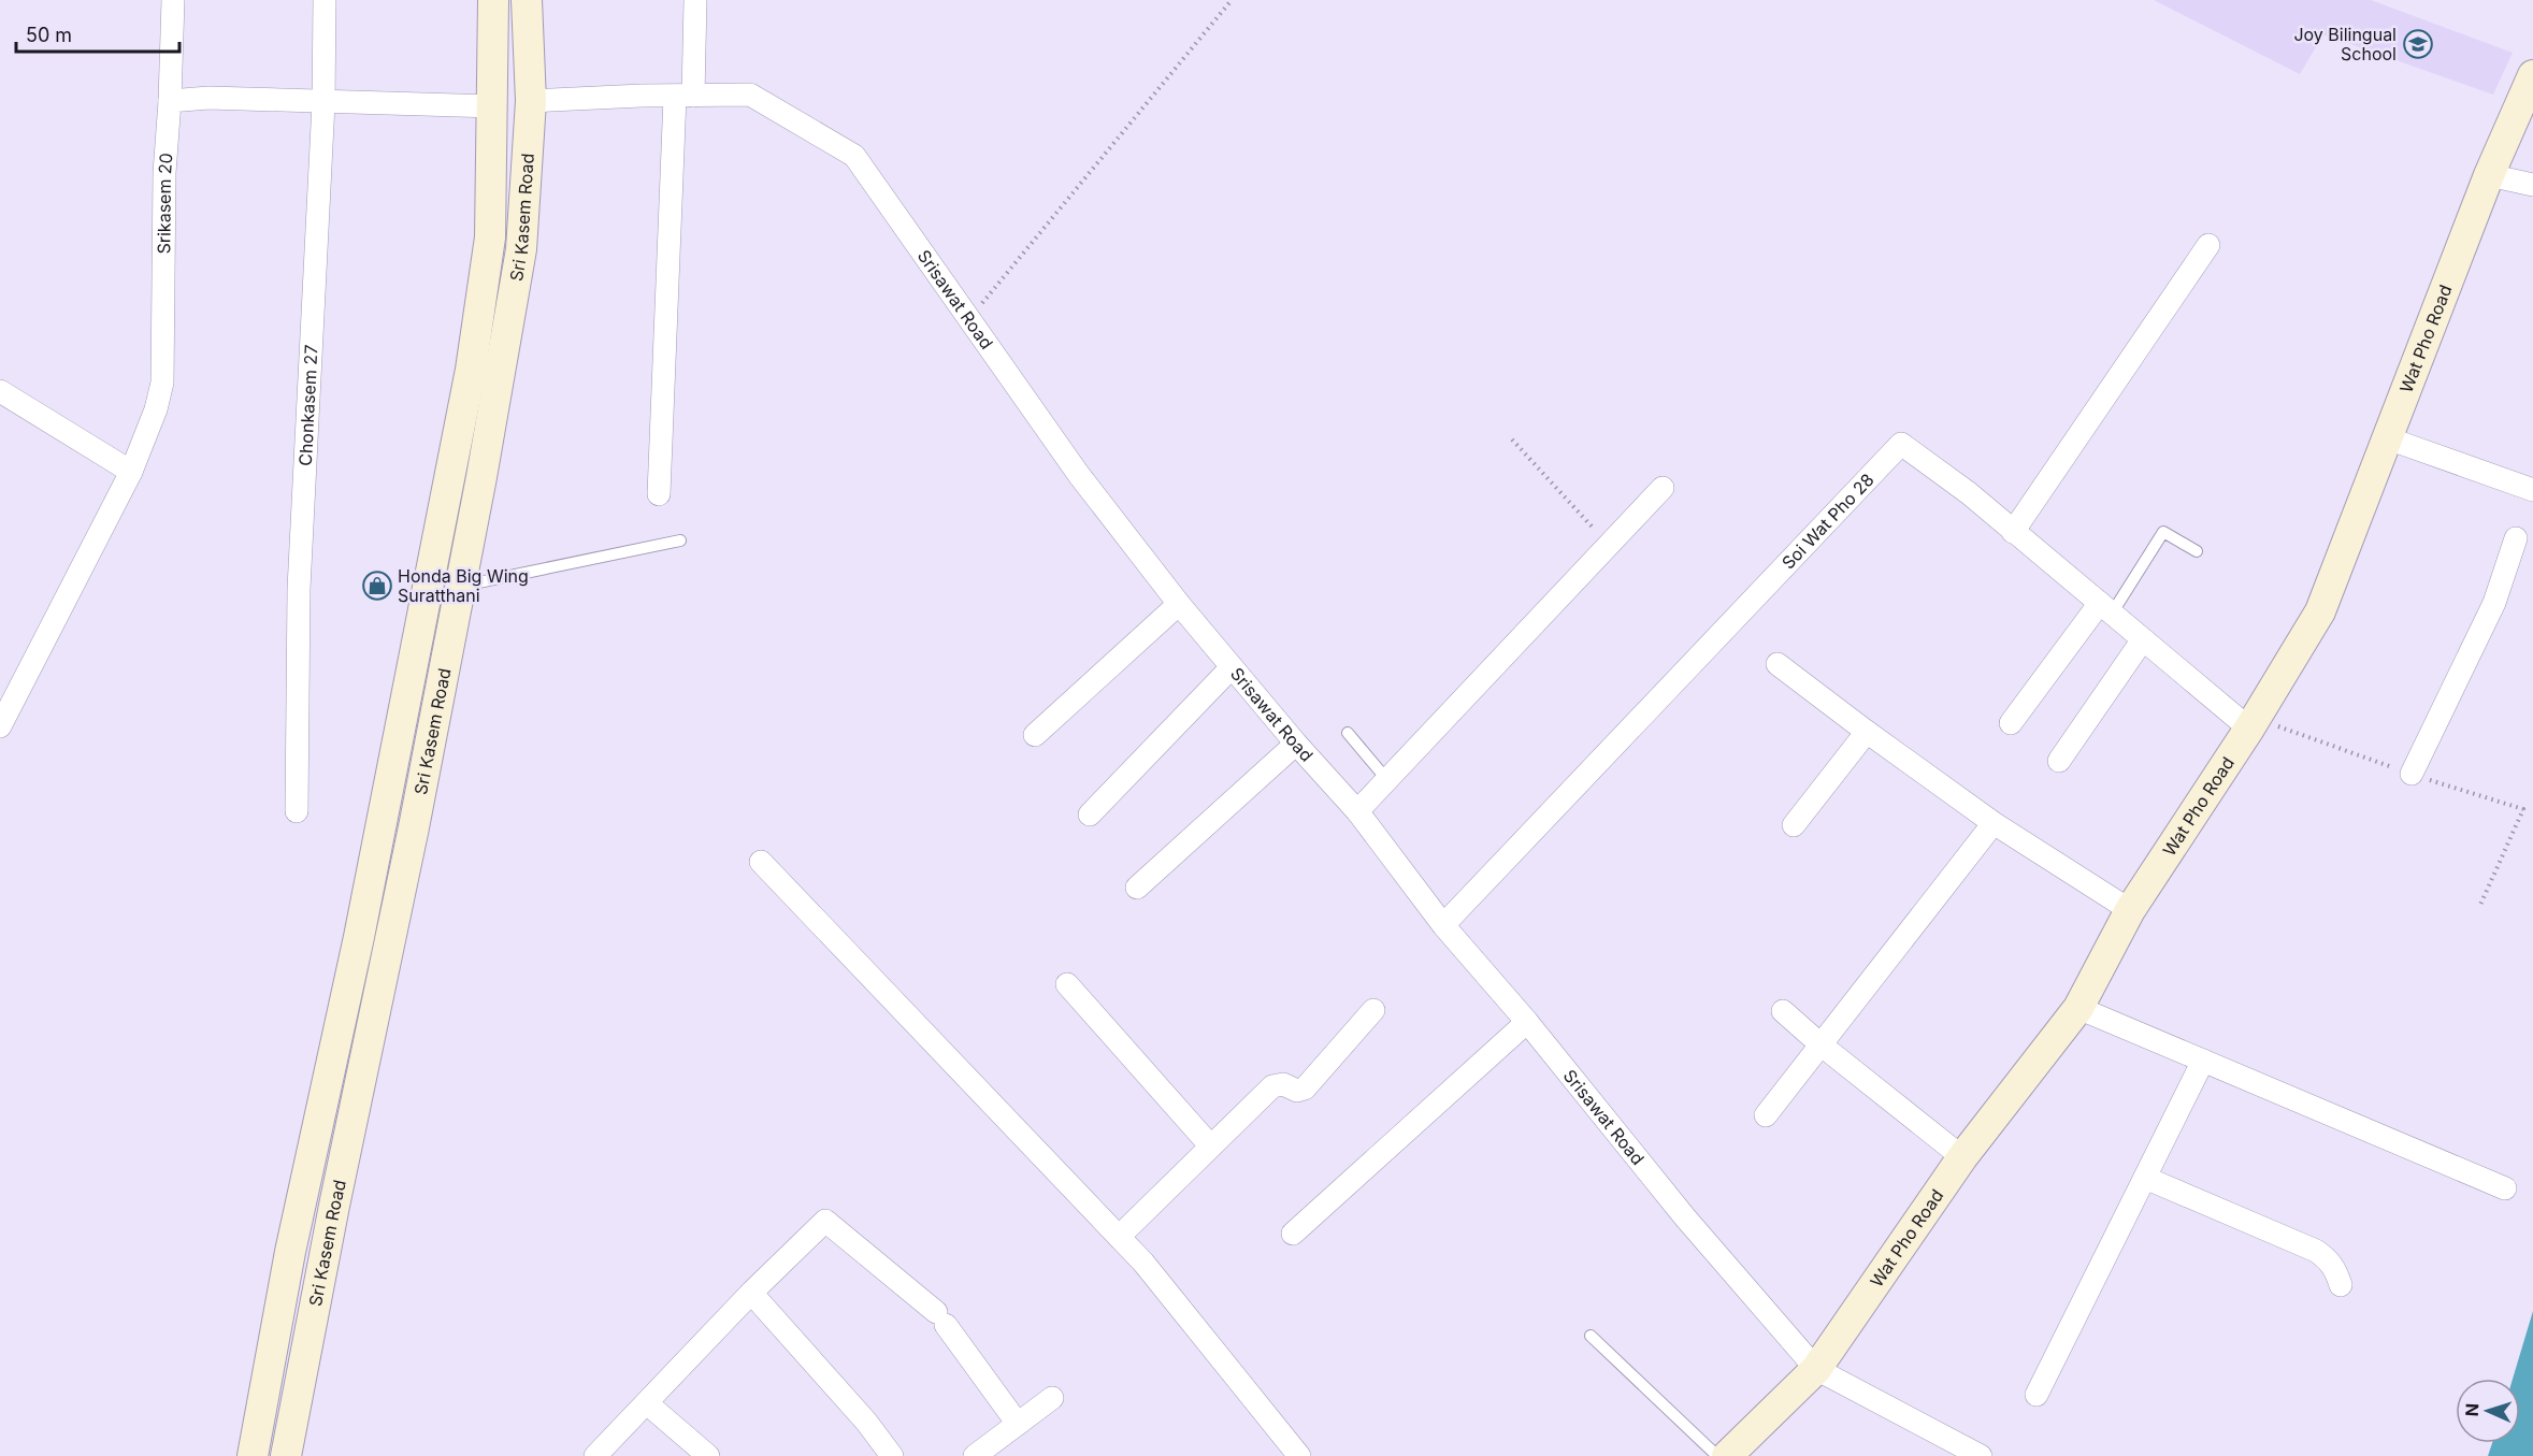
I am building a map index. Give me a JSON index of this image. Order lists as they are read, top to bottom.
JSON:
{
  "streets": {
    "main road": ["Sri Kasem Road", "Wat Pho Road"],
    "street": [
      "Srikasem 20",
      "Srisawat Road",
      "Chonkasem 27",
      "Soi Wat Pho 28"
    ]
  },
  "crossings": [
    ["Sri Kasem Road", "Srisawat Road"],
    ["Srisawat Road", "Wat Pho Road"],
    ["Srisawat Road", "Soi Wat Pho 28"],
    ["Wat Pho Road", "Soi Wat Pho 28"]
  ],
  "places": {
    "school or university": ["Joy Bilingual School"],
    "shop": ["Honda Big Wing Suratthani"]
  },
  "scale_bar": "50 m",
  "north": "left"
}
